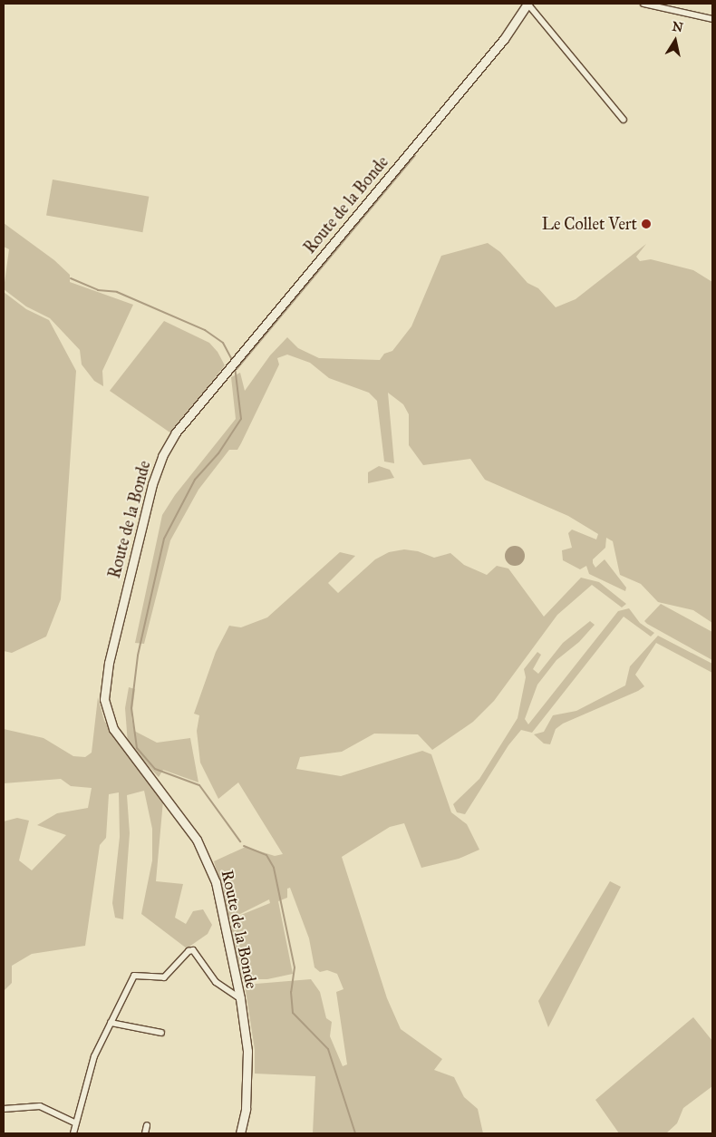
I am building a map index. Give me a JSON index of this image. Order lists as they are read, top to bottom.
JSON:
{
  "streets": {
    "main road": ["Route de la Bonde"]
  },
  "places": ["Le Collet Vert"],
  "north": "top"
}
